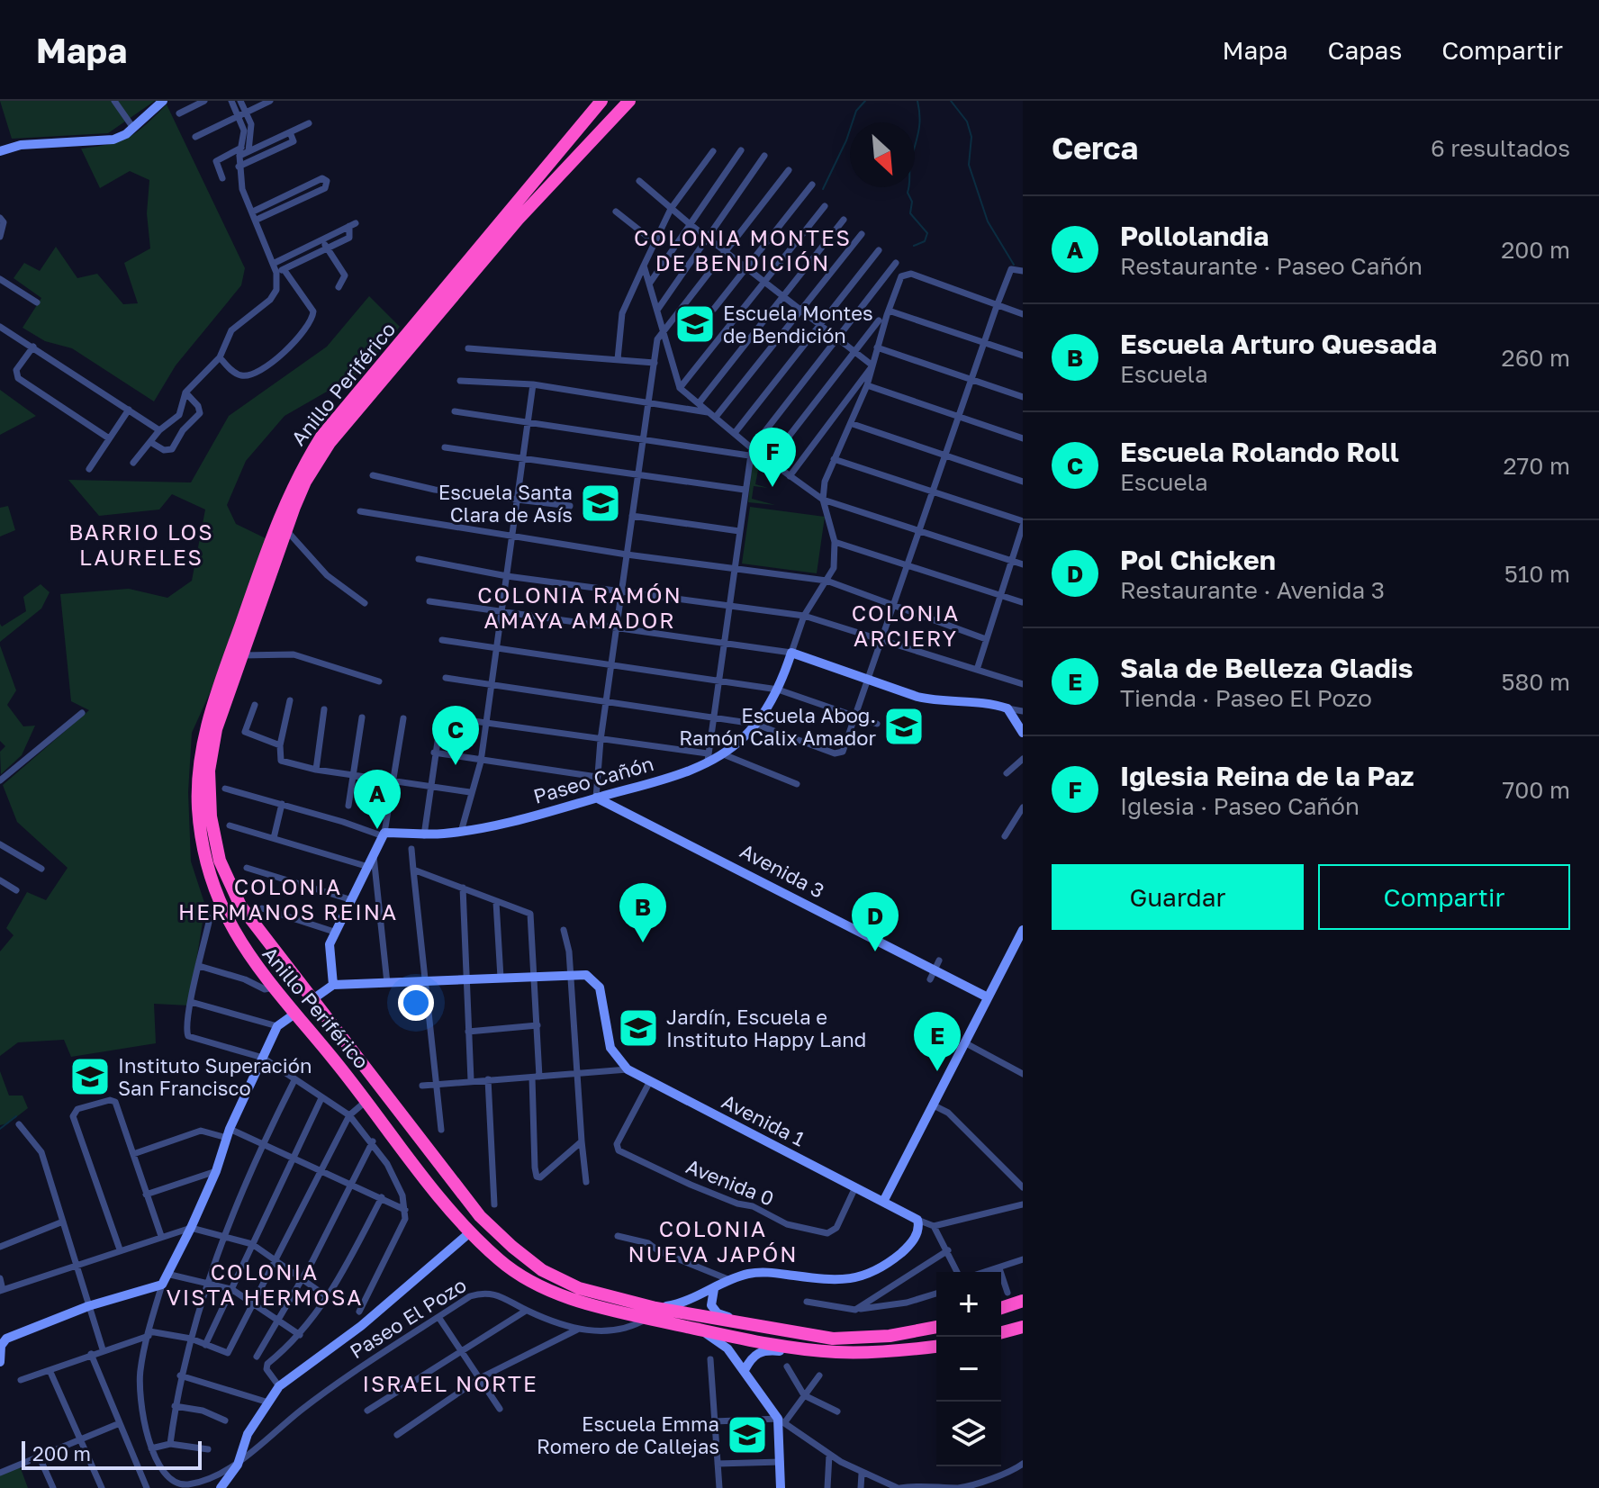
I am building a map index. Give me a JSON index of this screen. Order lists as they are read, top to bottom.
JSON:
{
  "streets": {
    "highway": ["Anillo Periférico"],
    "street": [
      "Paseo Cañón",
      "Avenida 3",
      "Avenida 1",
      "Avenida 0",
      "Paseo El Pozo"
    ]
  },
  "crossings": [
    ["Anillo Periférico", "Paseo El Pozo"],
    ["Paseo Cañón", "Avenida 3"],
    ["Avenida 1", "Avenida 0"]
  ],
  "districts": [
    "COLONIA MONTES DE BENDICIÓN",
    "BARRIO LOS LAURELES",
    "COLONIA RAMÓN AMAYA AMADOR",
    "COLONIA ARCIERY",
    "COLONIA HERMANOS REINA",
    "COLONIA NUEVA JAPÓN",
    "COLONIA VISTA HERMOSA",
    "ISRAEL NORTE"
  ],
  "places": {
    "school or university": [
      "Escuela Montes de Bendición",
      "Escuela Santa Clara de Asís",
      "Escuela Abog. Ramón Calix Amador",
      "Jardín, Escuela e Instituto Happy Land",
      "Instituto Superación San Francisco",
      "Escuela Emma Romero de Callejas"
    ]
  },
  "scale_bar": "200 m",
  "north": "bottom right",
  "page": {
    "header": "Mapa",
    "nav": ["Mapa", "Capas", "Compartir"],
    "heading": ["Cerca", "6 resultados"],
    "list": [
      {
        "mark": "A",
        "name": "Pollolandia",
        "note": "Restaurante · Paseo Cañón",
        "value": "200 m"
      },
      {
        "mark": "B",
        "name": "Escuela Arturo Quesada",
        "note": "Escuela",
        "value": "260 m"
      },
      {
        "mark": "C",
        "name": "Escuela Rolando Roll",
        "note": "Escuela",
        "value": "270 m"
      },
      {
        "mark": "D",
        "name": "Pol Chicken",
        "note": "Restaurante · Avenida 3",
        "value": "510 m"
      },
      {
        "mark": "E",
        "name": "Sala de Belleza Gladis",
        "note": "Tienda · Paseo El Pozo",
        "value": "580 m"
      },
      {
        "mark": "F",
        "name": "Iglesia Reina de la Paz",
        "note": "Iglesia · Paseo Cañón",
        "value": "700 m"
      }
    ],
    "pins": [
      "F",
      "C",
      "A",
      "B",
      "D",
      "E"
    ],
    "buttons": ["Guardar", "Compartir"],
    "map_buttons": ["+", "−"],
    "scale": "200 m"
  }
}
